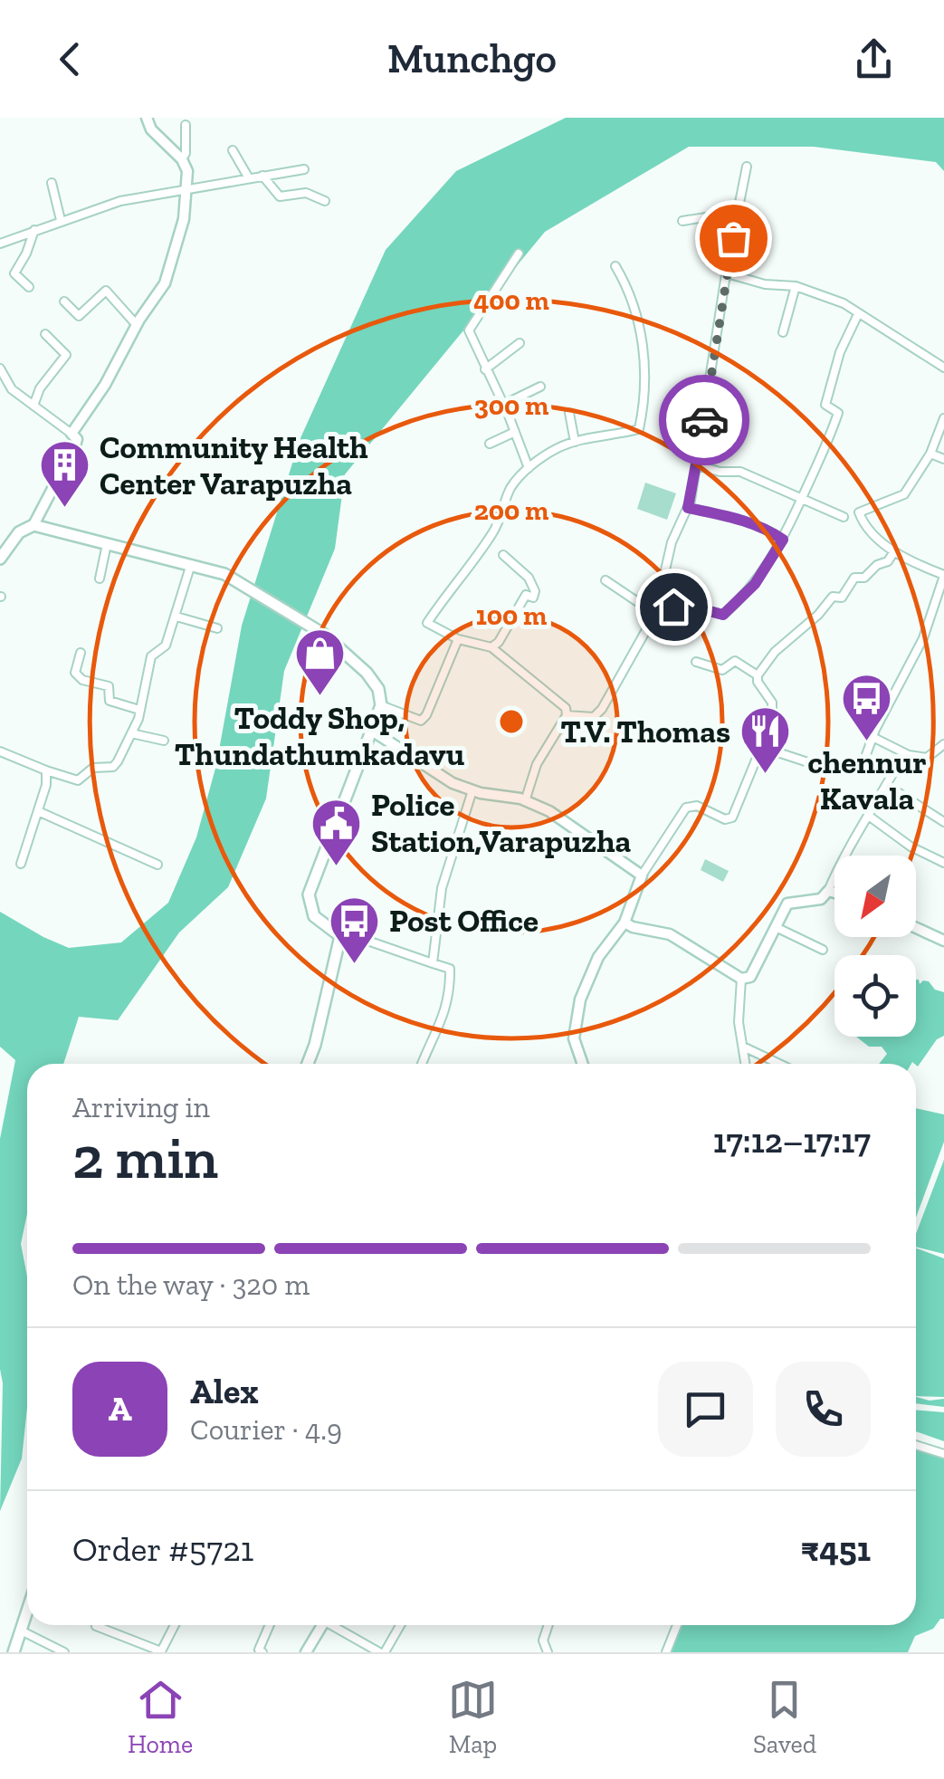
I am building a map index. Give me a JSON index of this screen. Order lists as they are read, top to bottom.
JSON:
{
  "places": {
    "building": ["Community Health Center Varapuzha"],
    "shop": ["Toddy Shop, Thundathumkadavu"],
    "bus stop": ["chennur Kavala", "Post Office"],
    "restaurant": ["T.V. Thomas"],
    "public building": ["Police Station,Varapuzha"]
  },
  "north": "bottom left",
  "page": {
    "header": "Munchgo",
    "heading": ["2 min", "Arriving in", "17:12–17:17"],
    "panel": [
      "Alex",
      "Courier · 4.9",
      "Order #5721",
      "₹451"
    ],
    "bar": "On the way · 320 m",
    "round": "A",
    "tabs": ["Home", "Map", "Saved"]
  },
  "rings": [
    "400 m",
    "300 m",
    "200 m",
    "100 m"
  ]
}
